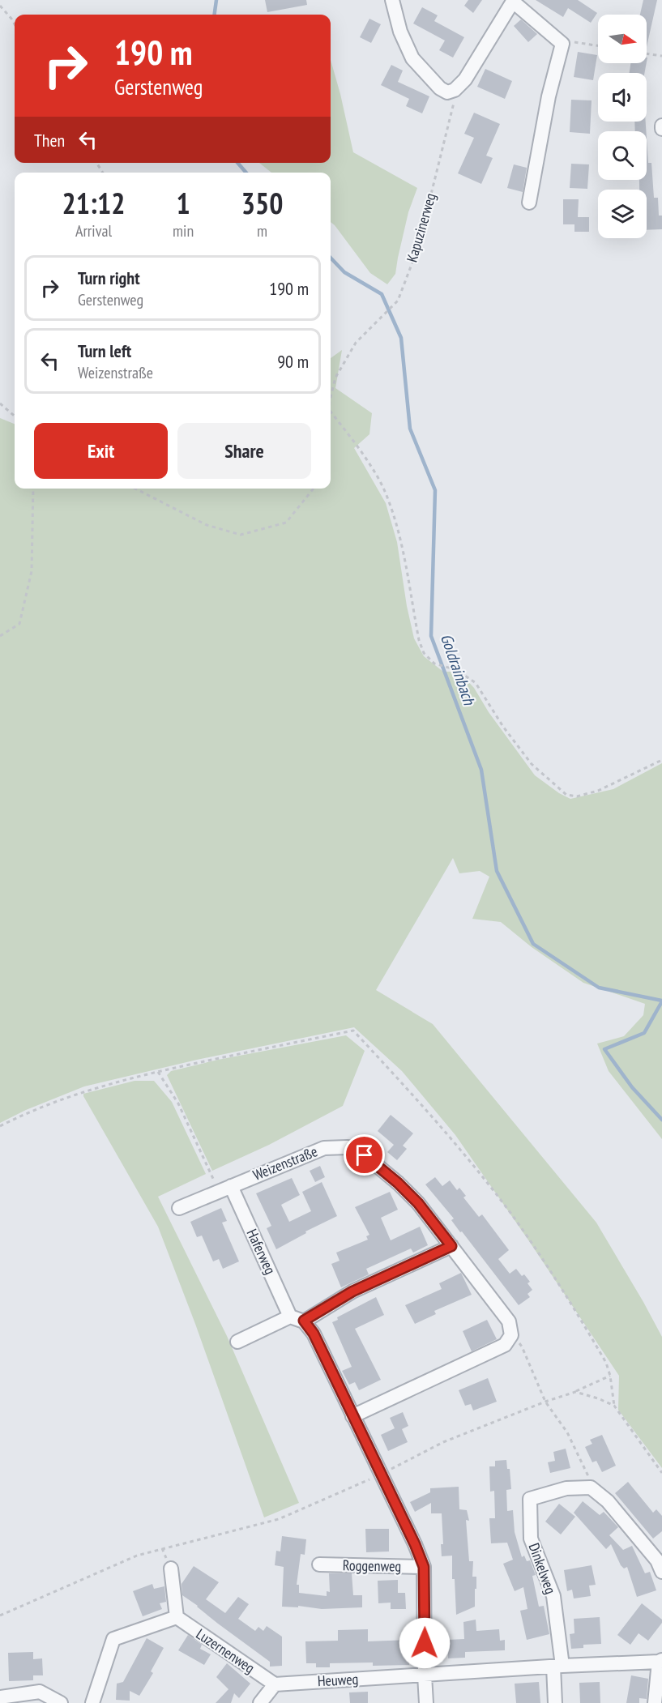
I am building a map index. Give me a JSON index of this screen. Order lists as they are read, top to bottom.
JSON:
{
  "streets": {
    "street": [
      "Weizenstraße",
      "Haferweg",
      "Roggenweg",
      "Dinkelweg",
      "Luzernenweg",
      "Heuweg"
    ],
    "path": ["Kapuzinerweg"]
  },
  "crossings": [
    ["Weizenstraße", "Haferweg"],
    ["Luzernenweg", "Heuweg"]
  ],
  "water": ["Goldrainbach"],
  "north": "right",
  "page": {
    "turn": ["190 m", "Gerstenweg"],
    "then": "Then",
    "eta": [
      "21:12",
      "Arrival",
      "1",
      "min",
      "350",
      "m"
    ],
    "list": [
      {
        "name": "Turn right",
        "note": "Gerstenweg",
        "value": "190 m"
      },
      {
        "name": "Turn left",
        "note": "Weizenstraße",
        "value": "90 m"
      }
    ],
    "buttons": ["Exit", "Share"]
  }
}
